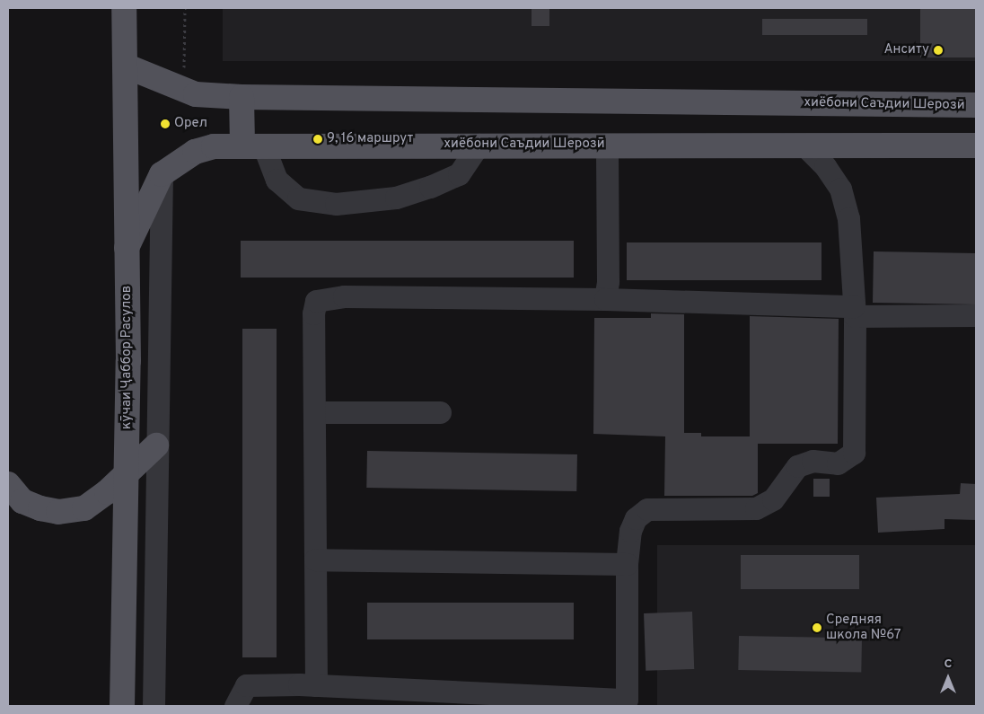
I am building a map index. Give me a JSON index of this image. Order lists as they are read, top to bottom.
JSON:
{
  "streets": {
    "main road": ["хиёбони Саъдии Шерозӣ", "кӯчаи Ҷаббор Расулов"]
  },
  "crossings": [
    ["хиёбони Саъдии Шерозӣ", "кӯчаи Ҷаббор Расулов"]
  ],
  "places": [
    "Анситу",
    "Орел",
    "9, 16 маршрут",
    "Средняя школа №67"
  ],
  "north": "top"
}
